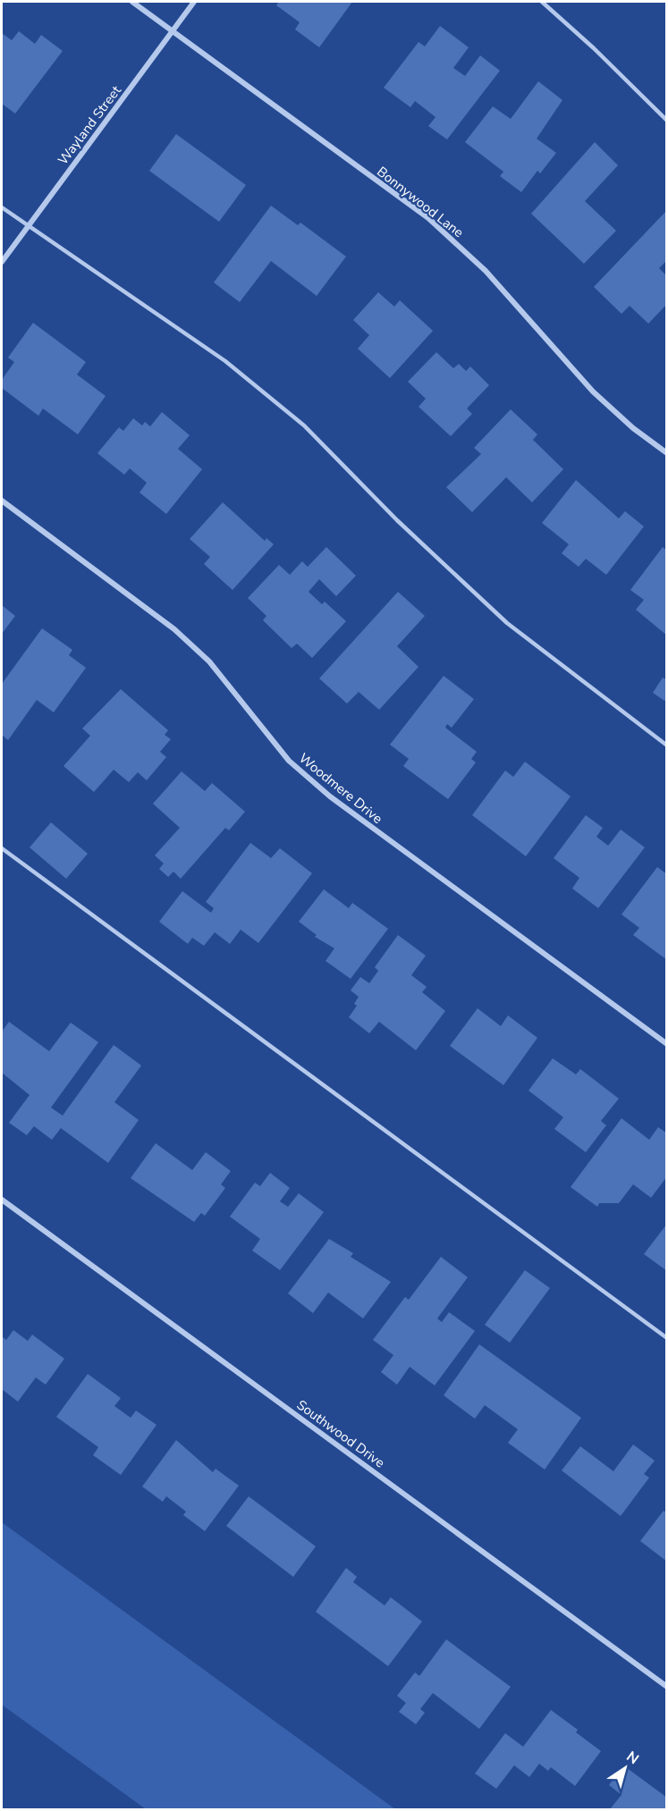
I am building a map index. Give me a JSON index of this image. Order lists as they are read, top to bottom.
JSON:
{
  "streets": {
    "street": [
      "Wayland Street",
      "Bonnywood Lane",
      "Woodmere Drive",
      "Southwood Drive"
    ]
  },
  "crossings": [
    ["Wayland Street", "Bonnywood Lane"]
  ],
  "north": "top right"
}
